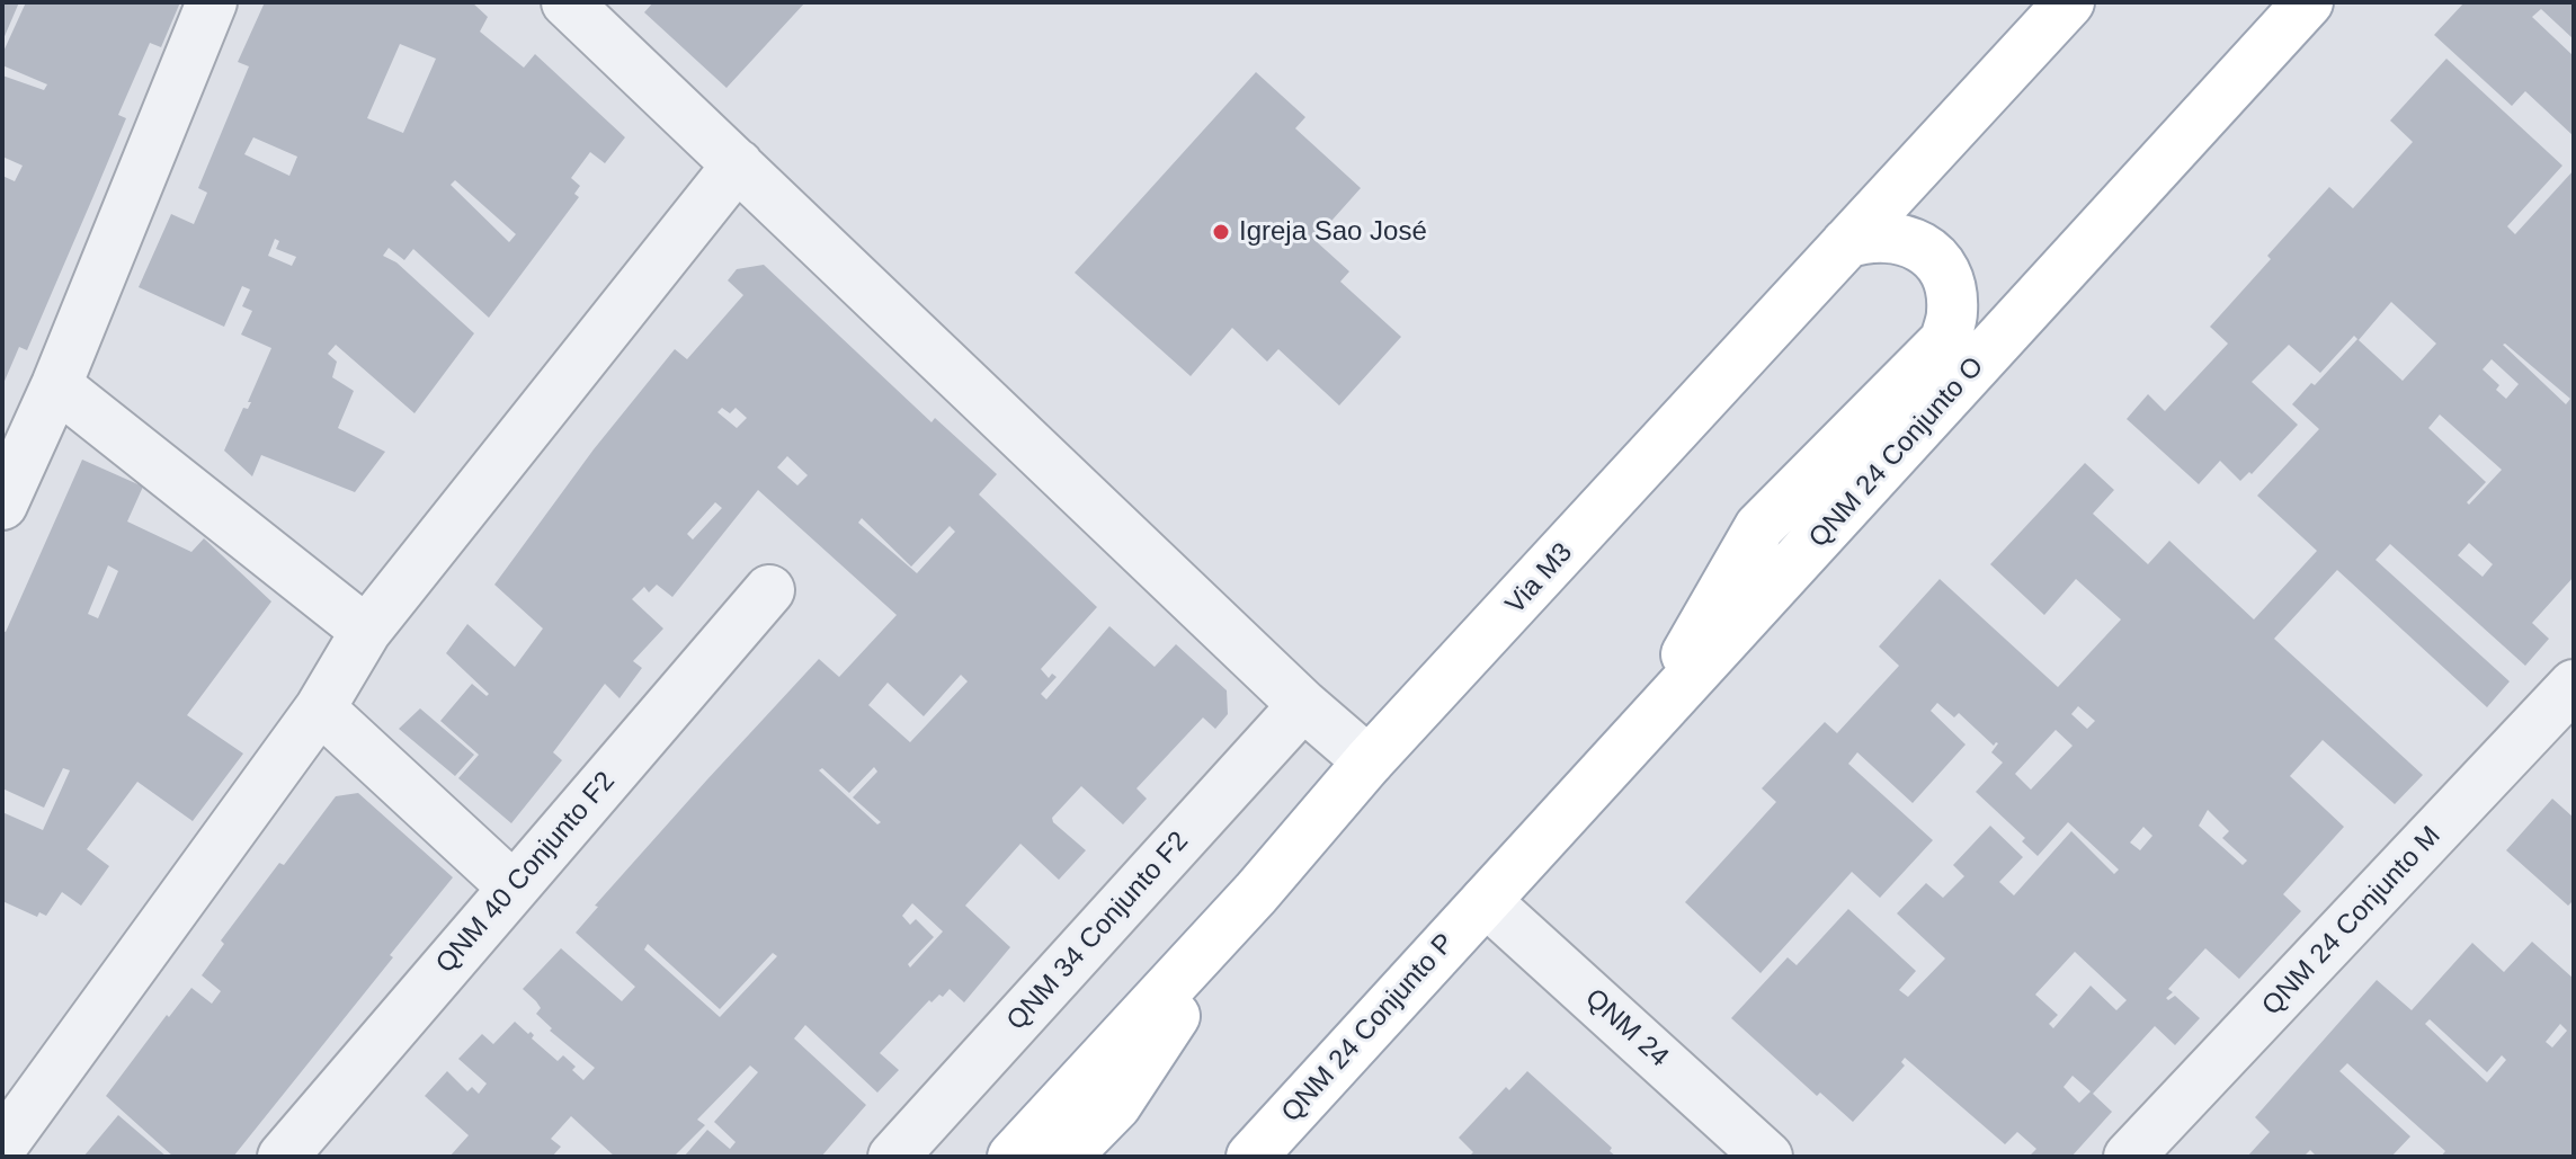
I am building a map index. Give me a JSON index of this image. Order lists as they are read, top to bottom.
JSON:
{
  "streets": {
    "main road": ["QNM 24 Conjunto O", "Via M3", "QNM 24 Conjunto P"],
    "street": [
      "QNM 40 Conjunto F2",
      "QNM 24 Conjunto M",
      "QNM 34 Conjunto F2",
      "QNM 24"
    ]
  },
  "crossings": [
    ["QNM 24 Conjunto O", "QNM 24 Conjunto P"],
    ["QNM 24 Conjunto O", "QNM 24"],
    ["QNM 24 Conjunto P", "QNM 24"]
  ],
  "places": ["Igreja Sao José"]
}
